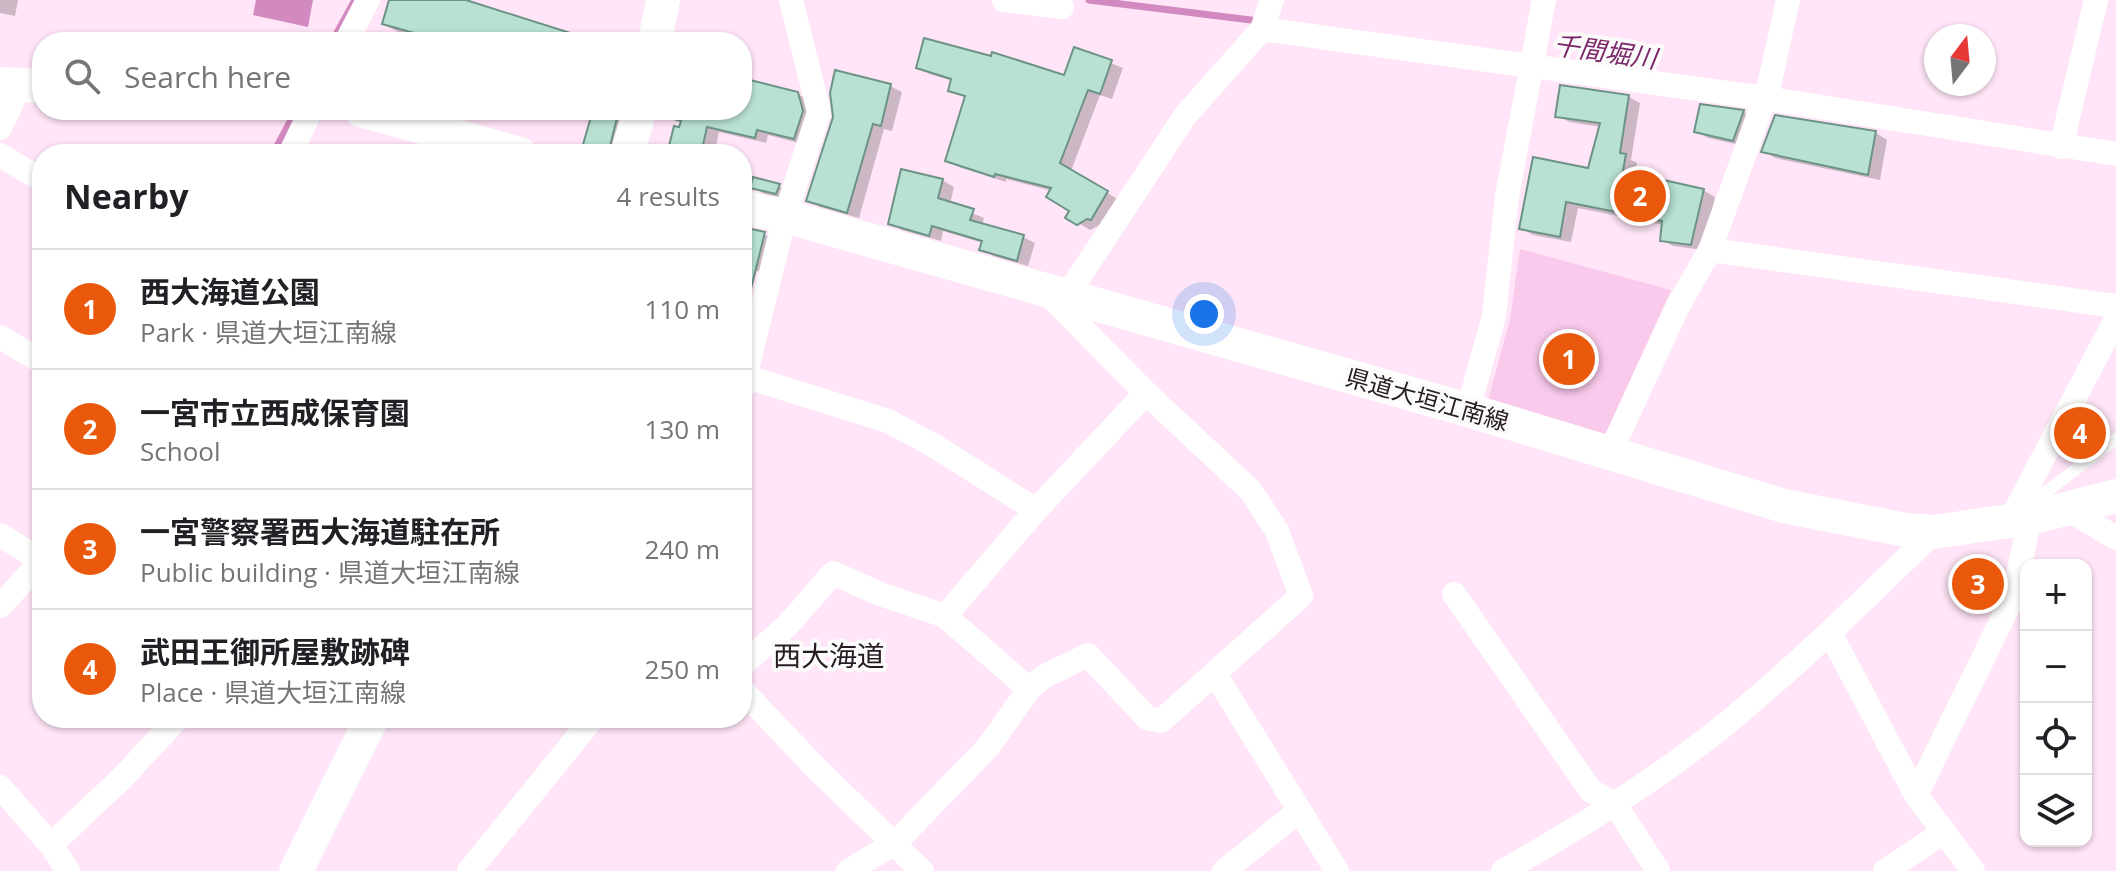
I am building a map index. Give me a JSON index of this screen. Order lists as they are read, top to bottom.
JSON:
{
  "streets": {
    "main road": ["県道大垣江南線"]
  },
  "districts": ["西大海道"],
  "water": ["千間堀川"],
  "north": "top",
  "page": {
    "search": "Search here",
    "heading": ["Nearby", "4 results"],
    "pins": [
      "2",
      "1",
      "4",
      "3"
    ],
    "list": [
      {
        "mark": "1",
        "name": "西大海道公園",
        "note": "Park · 県道大垣江南線",
        "value": "110 m"
      },
      {
        "mark": "2",
        "name": "一宮市立西成保育園",
        "note": "School",
        "value": "130 m"
      },
      {
        "mark": "3",
        "name": "一宮警察署西大海道駐在所",
        "note": "Public building · 県道大垣江南線",
        "value": "240 m"
      },
      {
        "mark": "4",
        "name": "武田王御所屋敷跡碑",
        "note": "Place · 県道大垣江南線",
        "value": "250 m"
      }
    ],
    "map_buttons": ["+", "−"]
  }
}
